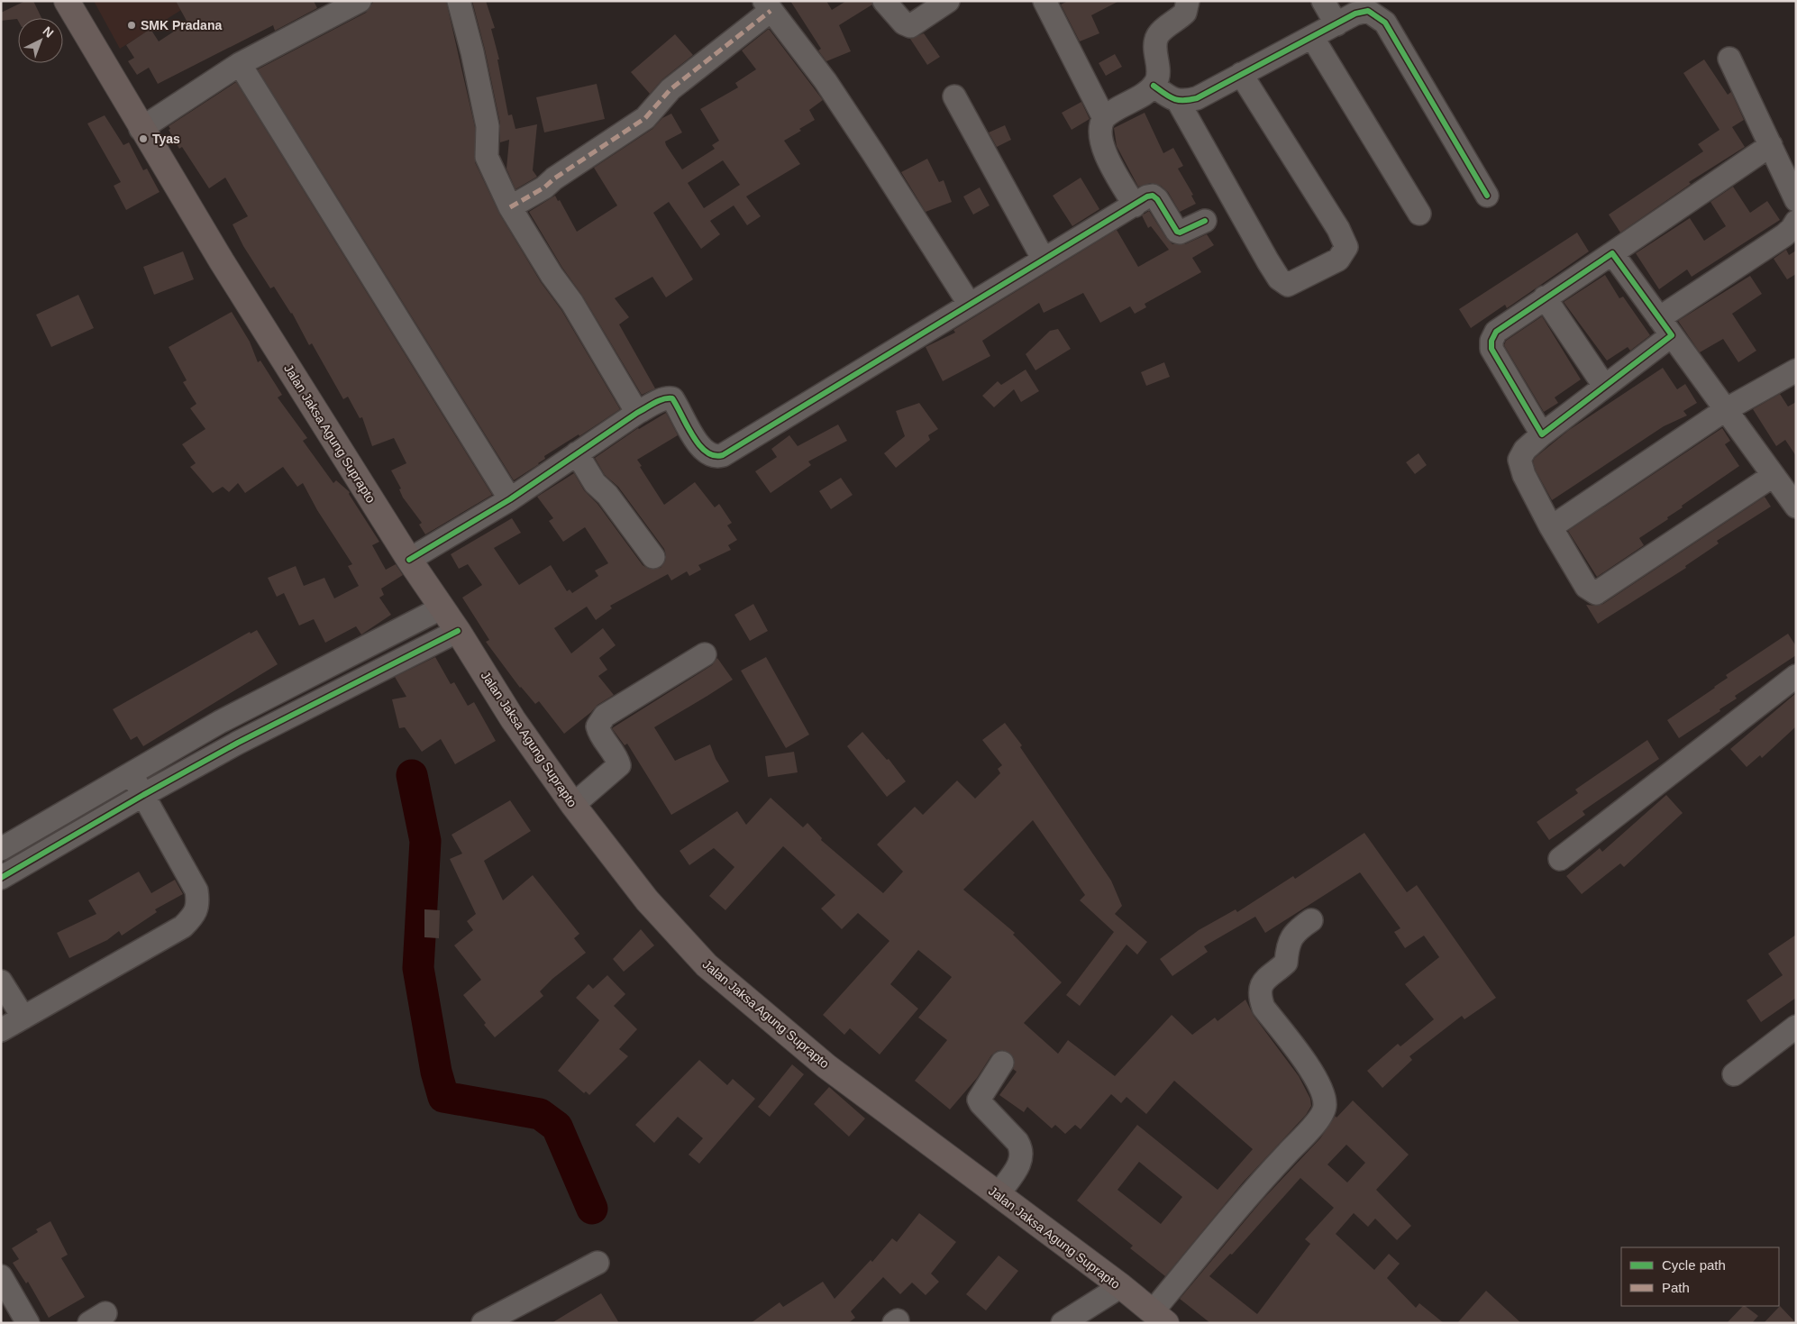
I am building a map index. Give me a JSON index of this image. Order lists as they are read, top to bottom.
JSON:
{
  "streets": {
    "main road": ["Jalan Jaksa Agung Suprapto"]
  },
  "places": ["SMK Pradana", "Tyas"],
  "legend": ["Cycle path", "Path"],
  "north": "top right"
}
